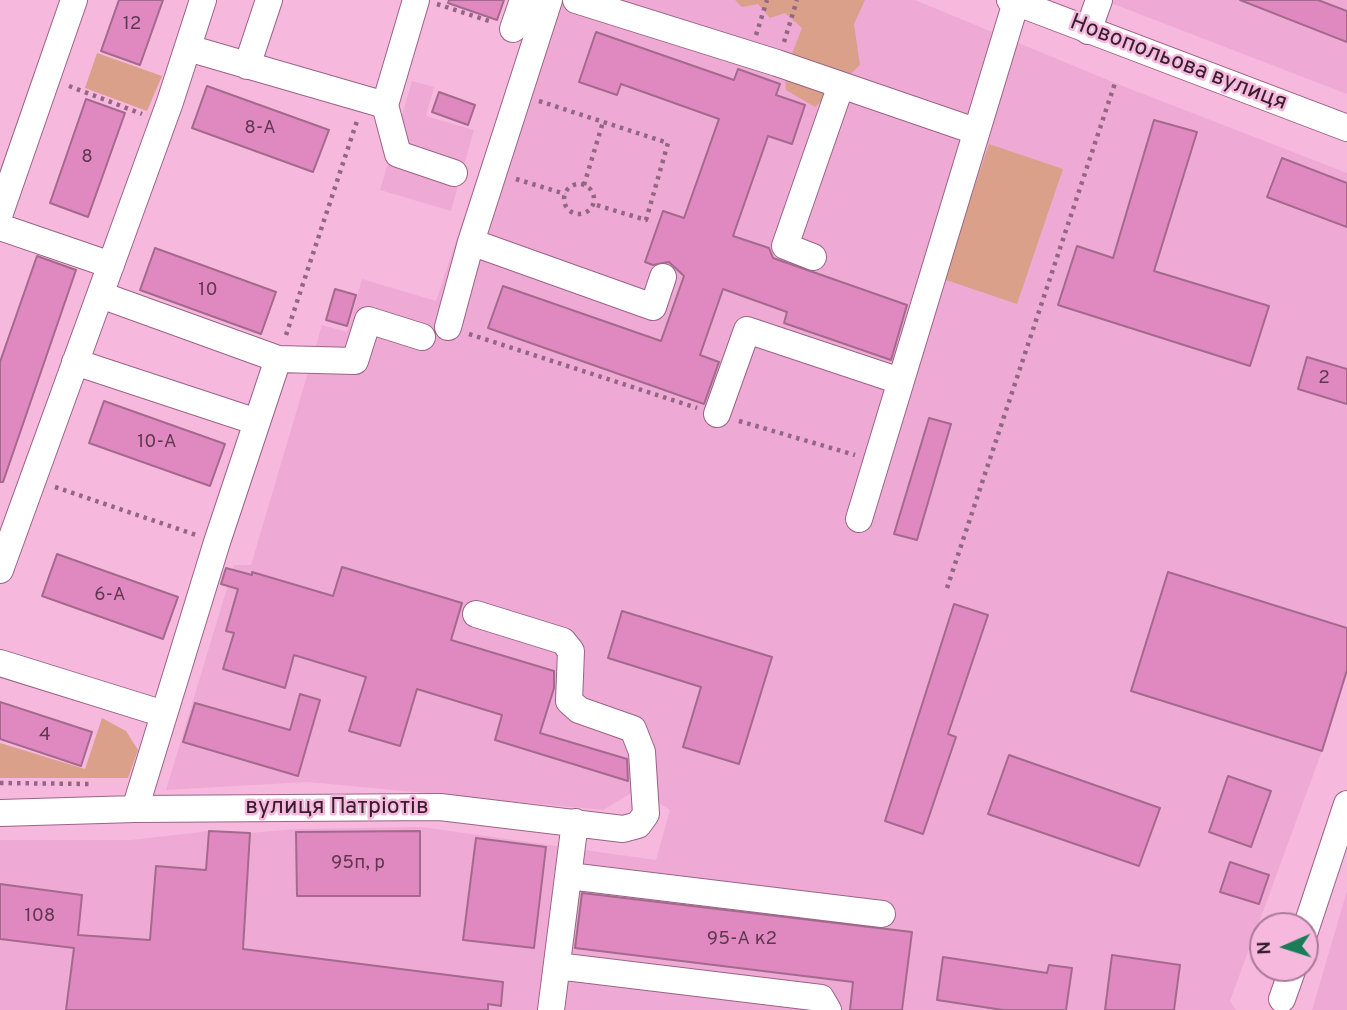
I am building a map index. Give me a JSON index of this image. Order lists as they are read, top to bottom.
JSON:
{
  "streets": {
    "street": ["Новопольова вулиця", "вулиця Патріотів"]
  },
  "house_numbers": [
    "12",
    "8-А",
    "8",
    "10",
    "2",
    "10-А",
    "6-А",
    "4",
    "95п, р",
    "108",
    "95-А к2"
  ],
  "north": "left"
}
